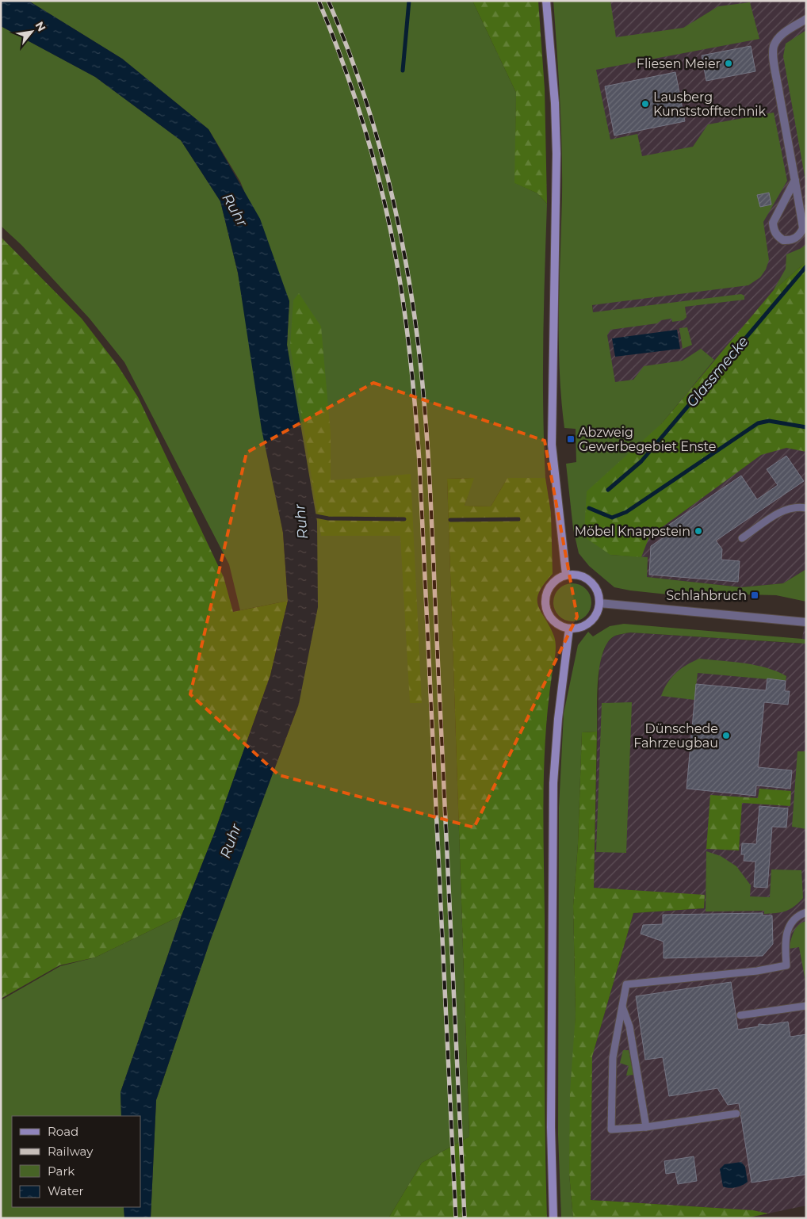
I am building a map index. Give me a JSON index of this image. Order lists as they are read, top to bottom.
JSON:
{
  "water": ["Ruhr", "Glassmecke"],
  "places": {
    "other": [
      "Fliesen Meier",
      "Lausberg Kunststofftechnik",
      "Möbel Knappstein",
      "Dünschede Fahrzeugbau"
    ],
    "transit": ["Abzweig Gewerbegebiet Enste", "Schlahbruch"]
  },
  "legend": [
    "Road",
    "Railway",
    "Park",
    "Water"
  ],
  "north": "top right"
}
